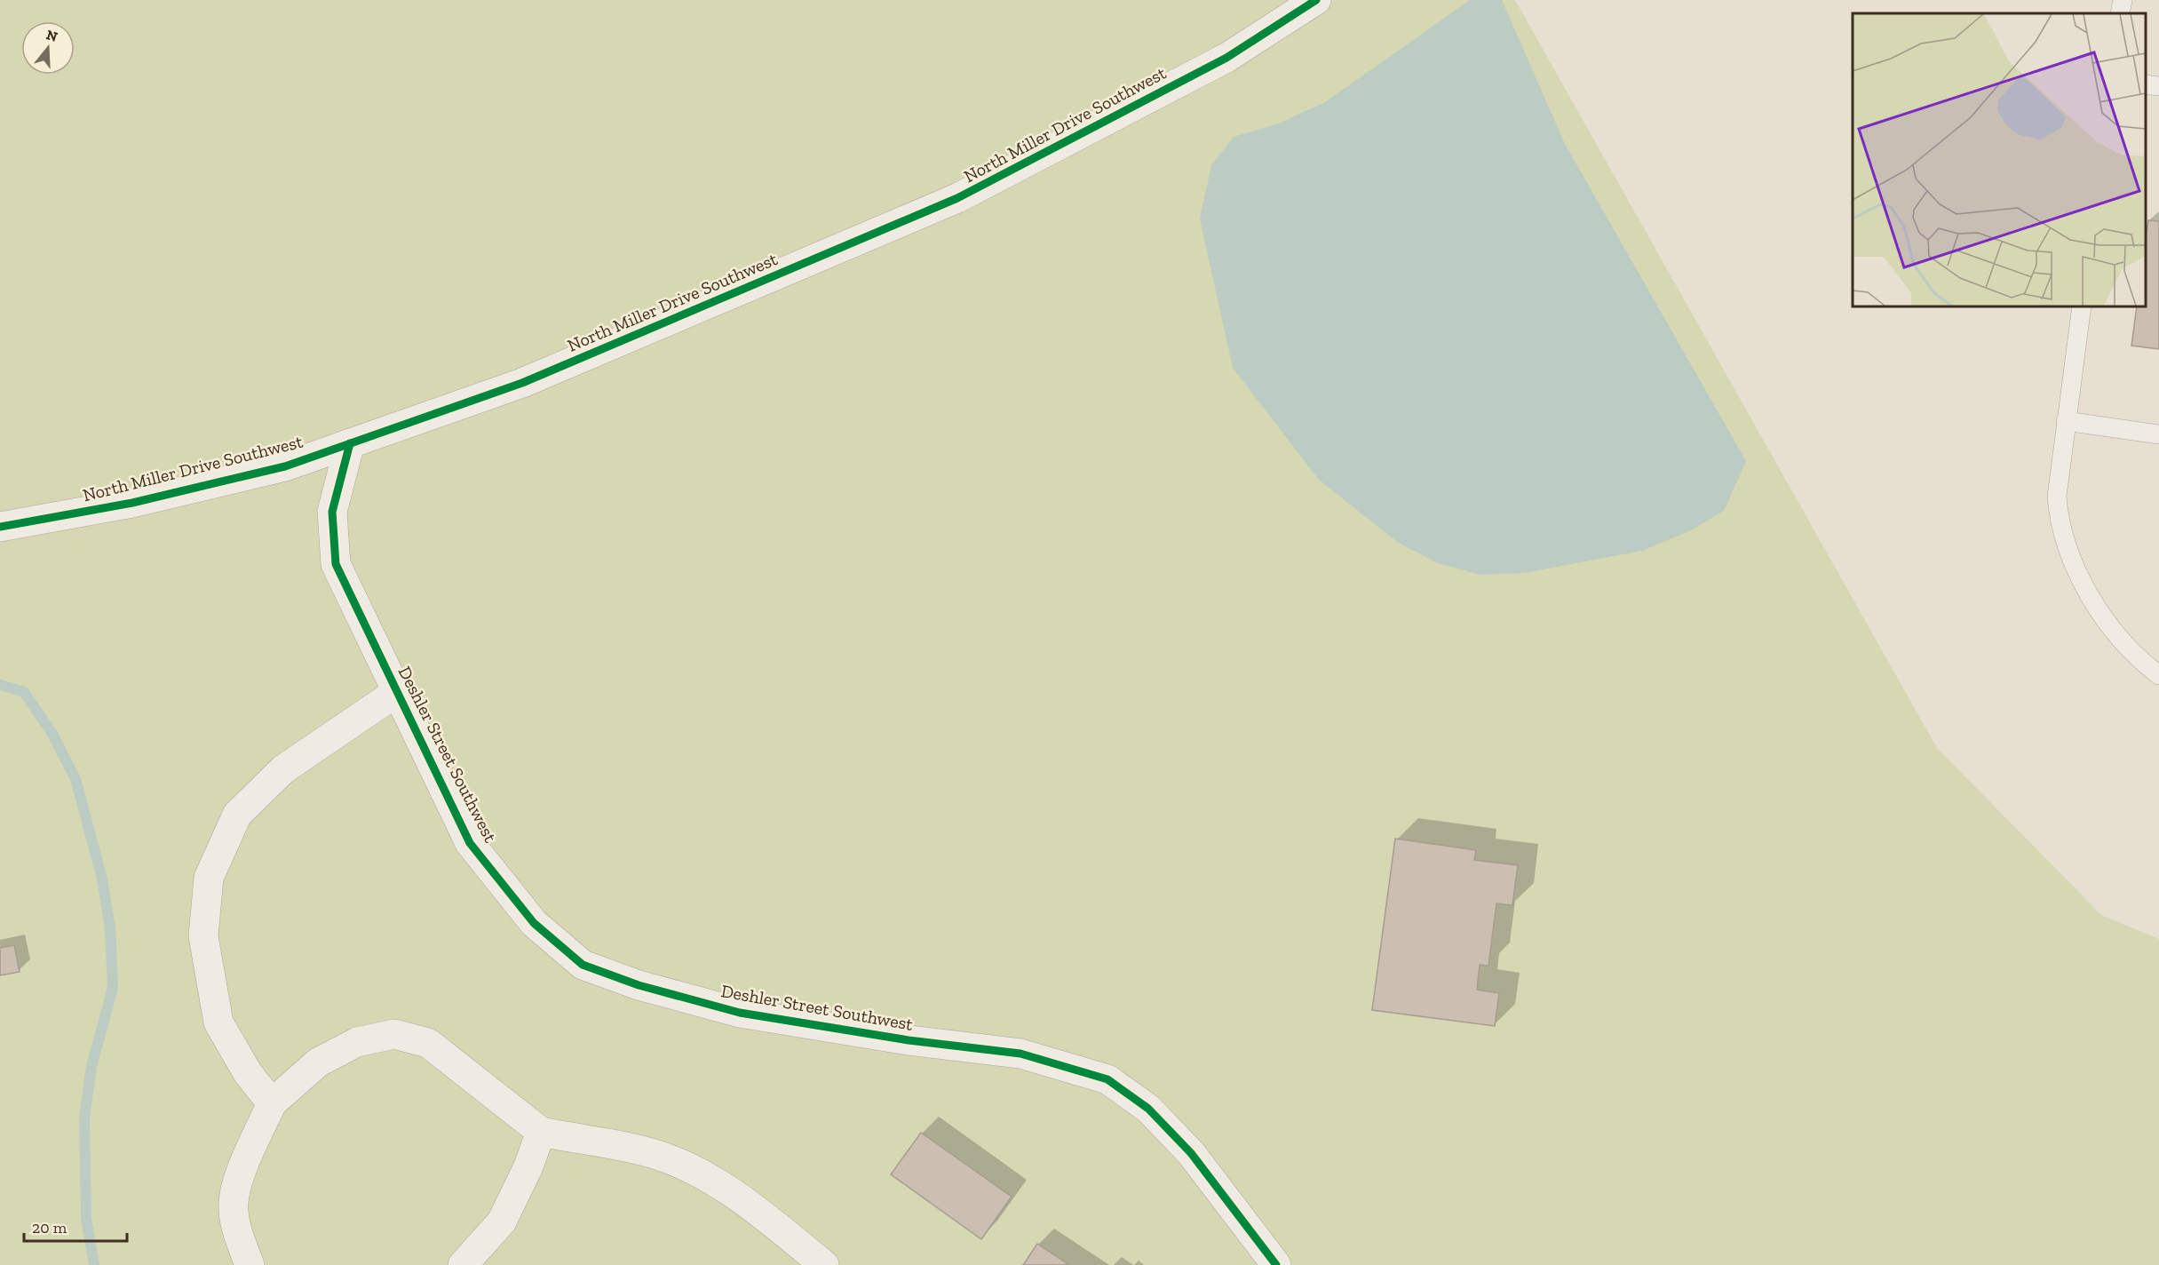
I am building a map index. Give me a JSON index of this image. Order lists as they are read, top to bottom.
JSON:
{
  "streets": {
    "street": ["North Miller Drive Southwest", "Deshler Street Southwest"]
  },
  "crossings": [
    ["North Miller Drive Southwest", "Deshler Street Southwest"]
  ],
  "scale_bar": "20 m",
  "north": "top"
}
